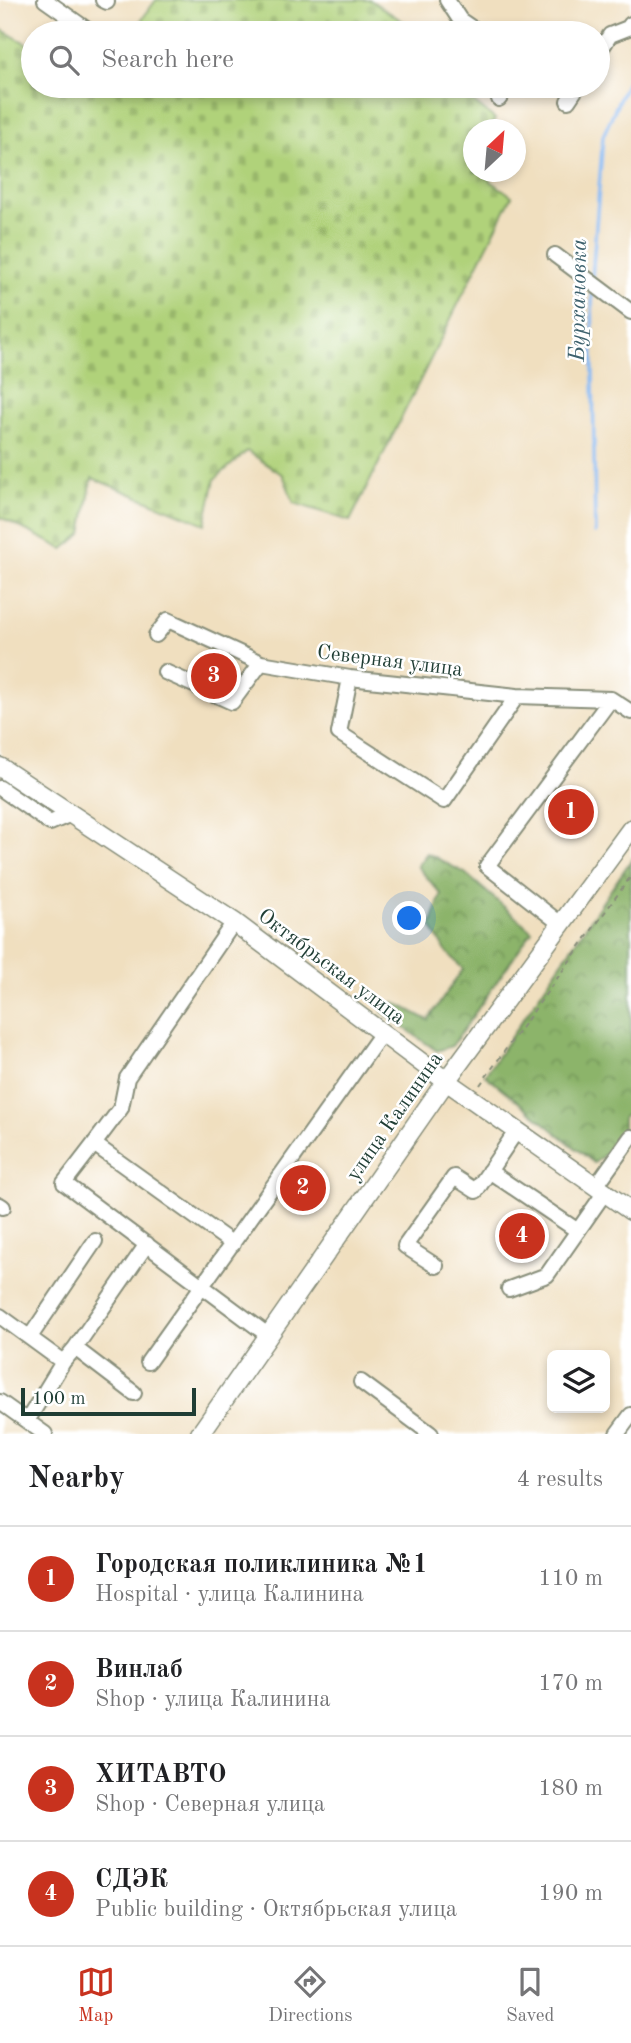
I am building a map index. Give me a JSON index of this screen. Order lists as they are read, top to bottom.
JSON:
{
  "streets": {
    "main road": ["Октябрьская улица", "улица Калинина"],
    "street": ["Северная улица"]
  },
  "crossings": [
    ["Октябрьская улица", "улица Калинина"]
  ],
  "water": ["Бурхановка"],
  "scale_bar": "100 m",
  "north": "top right",
  "page": {
    "search": "Search here",
    "pins": [
      "3",
      "1",
      "2",
      "4"
    ],
    "scale": "100 m",
    "heading": ["Nearby", "4 results"],
    "list": [
      {
        "mark": "1",
        "name": "Городская поликлиника №1",
        "note": "Hospital · улица Калинина",
        "value": "110 m"
      },
      {
        "mark": "2",
        "name": "Винлаб",
        "note": "Shop · улица Калинина",
        "value": "170 m"
      },
      {
        "mark": "3",
        "name": "ХИТАВТО",
        "note": "Shop · Северная улица",
        "value": "180 m"
      },
      {
        "mark": "4",
        "name": "СДЭК",
        "note": "Public building · Октябрьская улица",
        "value": "190 m"
      }
    ],
    "nav": ["Map", "Directions", "Saved"]
  }
}
